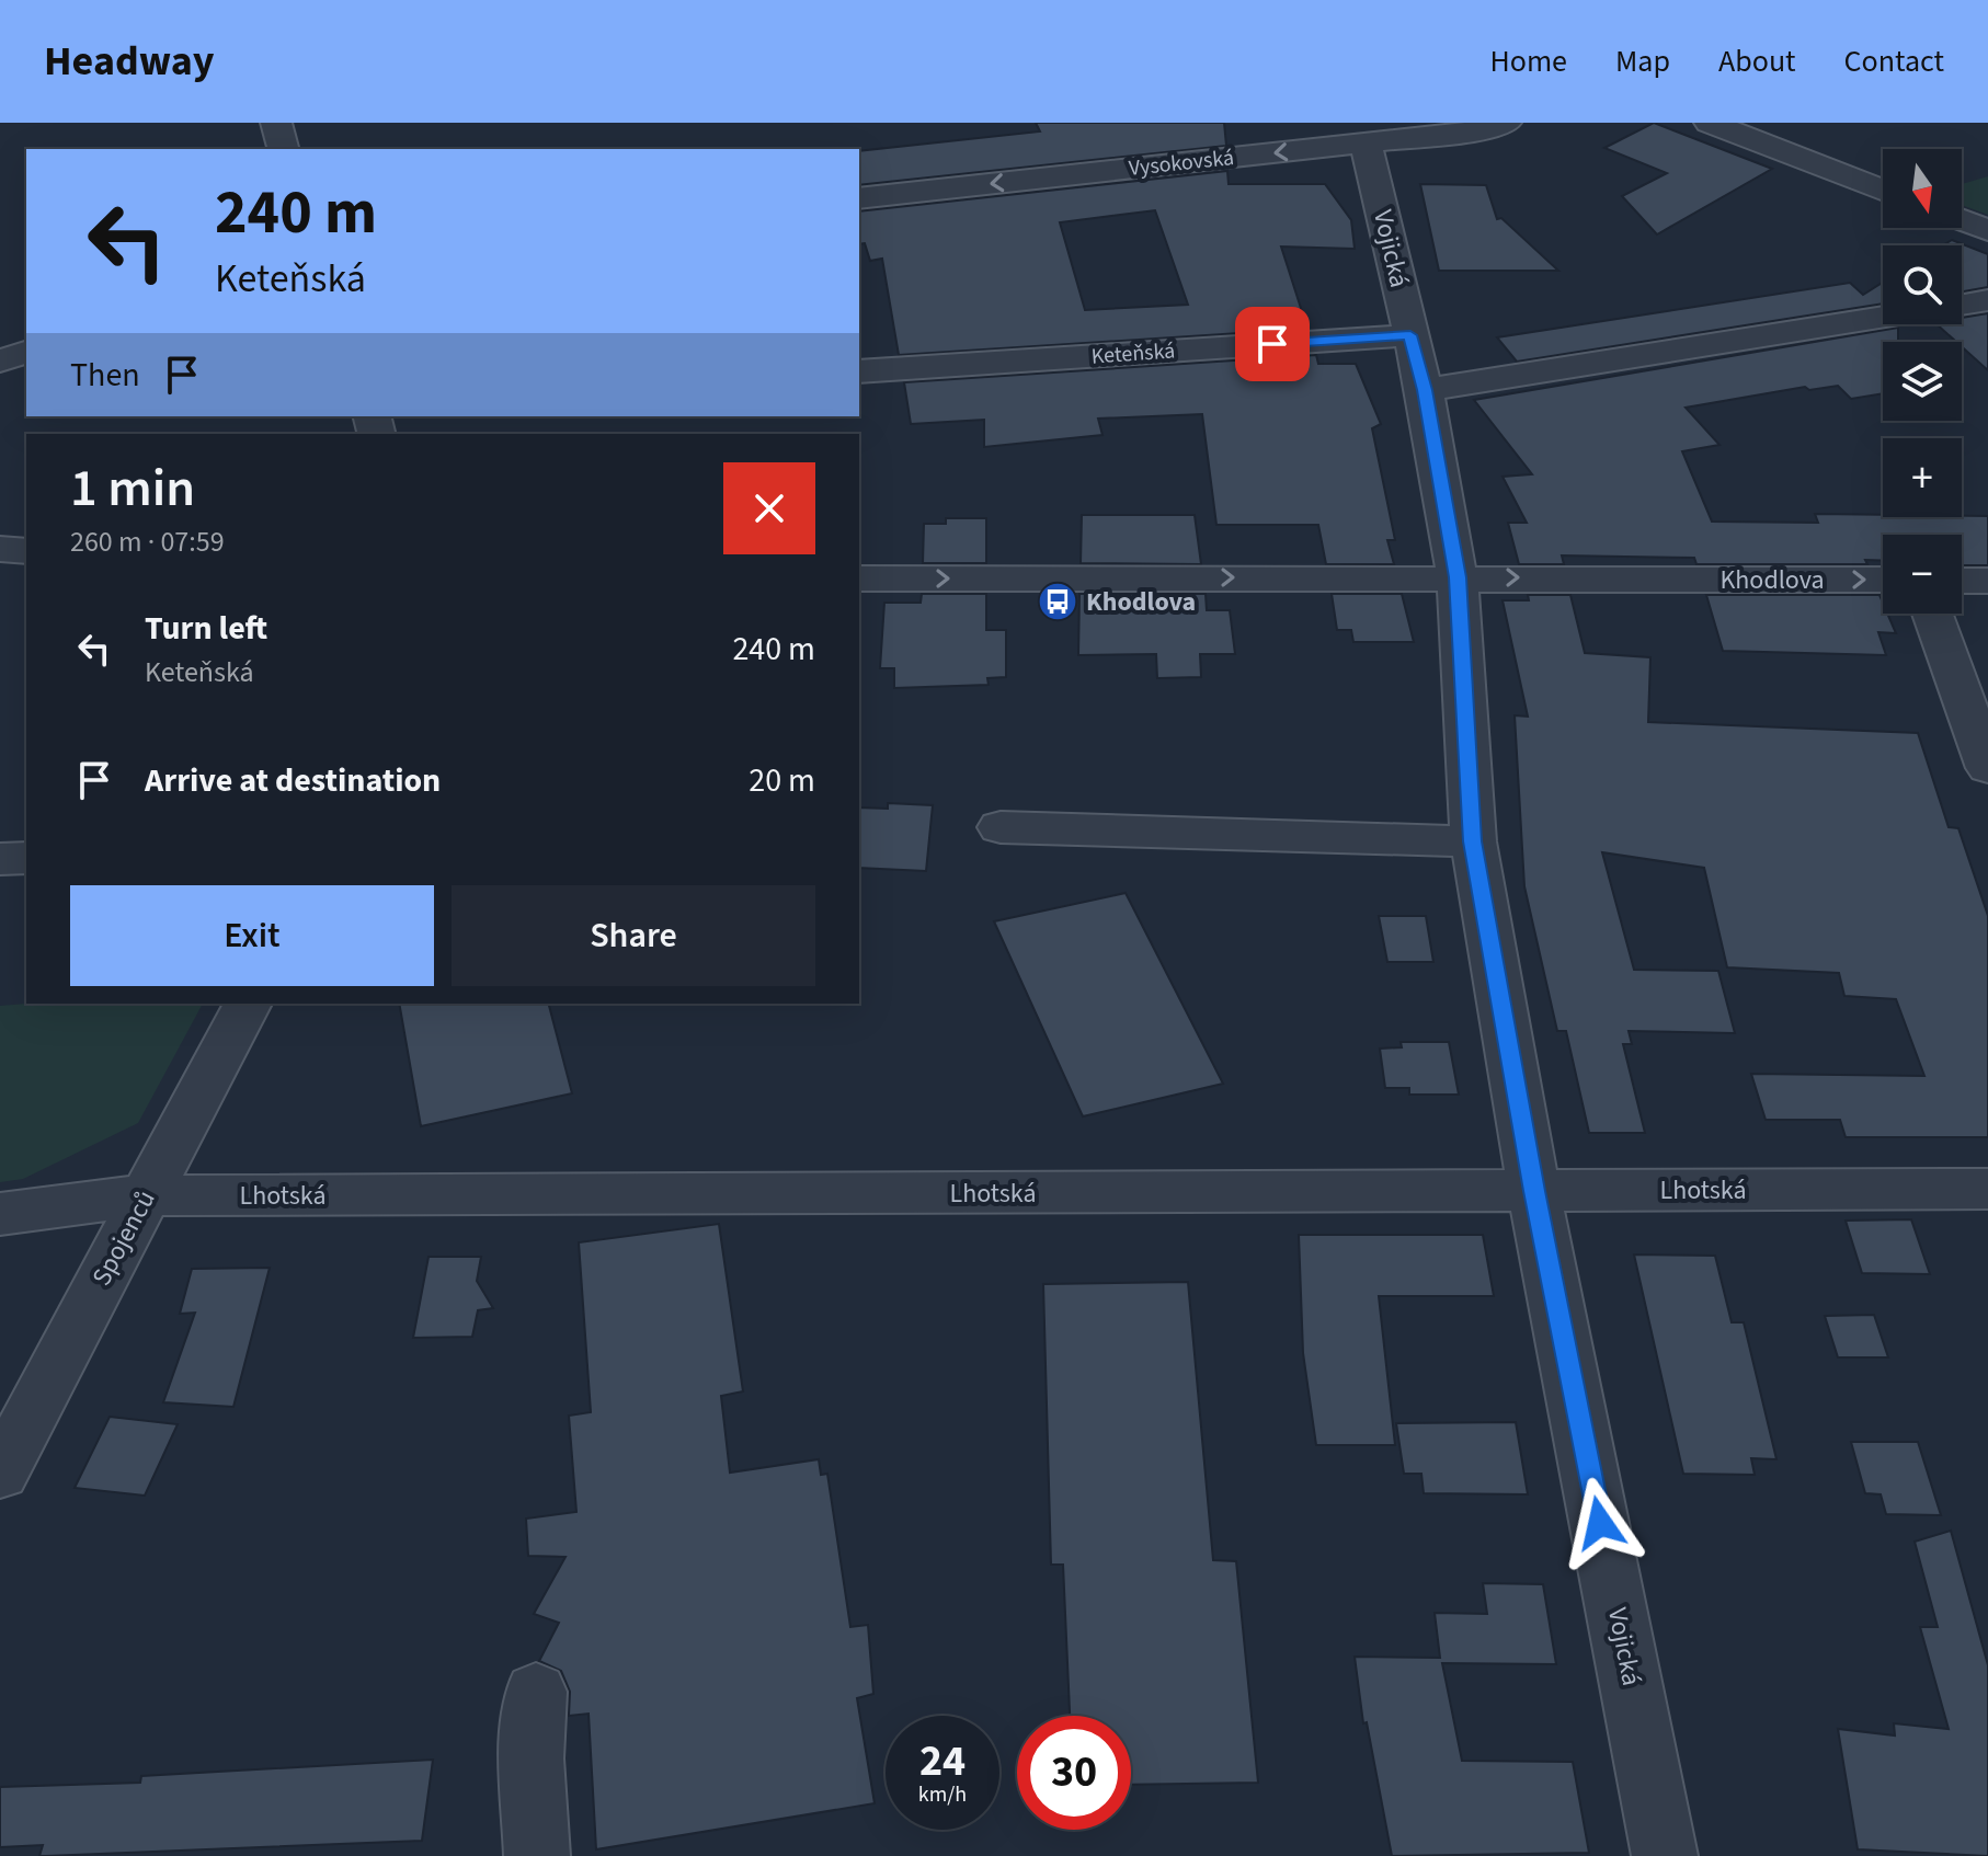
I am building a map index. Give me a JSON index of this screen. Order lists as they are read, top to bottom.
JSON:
{
  "streets": {
    "street": [
      "Vysokovská",
      "Vojická",
      "Keteňská",
      "Khodlova",
      "Lhotská",
      "Spojenců"
    ]
  },
  "crossings": [
    ["Vysokovská", "Vojická"],
    ["Vojická", "Keteňská"],
    ["Vojická", "Khodlova"],
    ["Vojická", "Lhotská"],
    ["Lhotská", "Spojenců"]
  ],
  "one_way": ["Vysokovská"],
  "places": {
    "bus stop": ["Khodlova"]
  },
  "north": "bottom",
  "page": {
    "header": "Headway",
    "nav": [
      "Home",
      "Map",
      "About",
      "Contact"
    ],
    "map_buttons": ["+", "−"],
    "turn": ["240 m", "Keteňská"],
    "then": "Then",
    "heading": ["1 min", "260 m · 07:59"],
    "list": [
      {
        "name": "Turn left",
        "note": "Keteňská",
        "value": "240 m"
      },
      {
        "name": "Arrive at destination",
        "value": "20 m"
      }
    ],
    "buttons": ["Exit", "Share"],
    "speed": "24 km/h",
    "limit": "30"
  }
}
